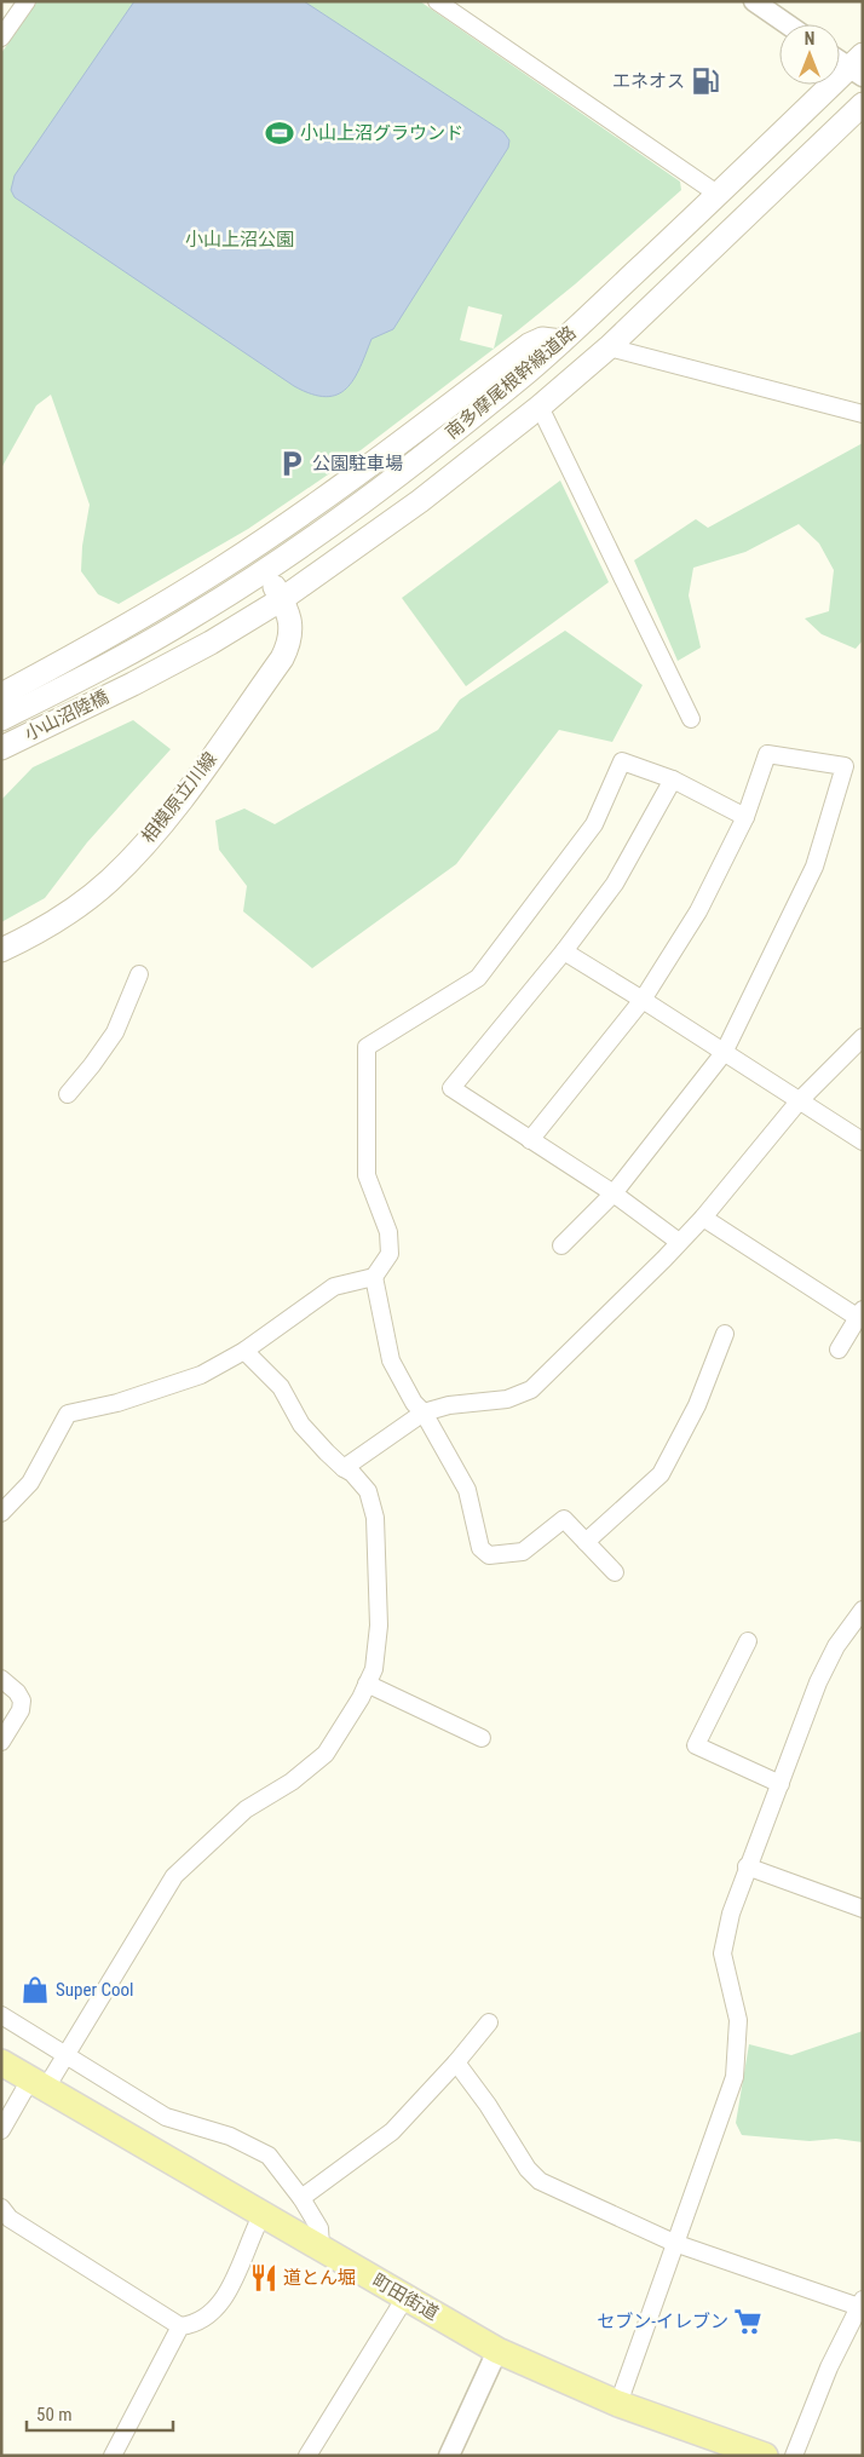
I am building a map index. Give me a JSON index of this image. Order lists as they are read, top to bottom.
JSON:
{
  "streets": {
    "main road": [
      "南多摩尾根幹線道路",
      "小山沼陸橋",
      "相模原立川線",
      "町田街道"
    ]
  },
  "crossings": [
    ["南多摩尾根幹線道路", "小山沼陸橋"],
    ["南多摩尾根幹線道路", "相模原立川線"]
  ],
  "parks": ["小山上沼公園"],
  "places": {
    "fuel station": ["エネオス"],
    "sports": ["小山上沼グラウンド"],
    "parking": ["公園駐車場"],
    "shop": ["Super Cool"],
    "restaurant": ["道とん堀"],
    "supermarket": ["セブン-イレブン"]
  },
  "scale_bar": "50 m",
  "north": "top"
}
